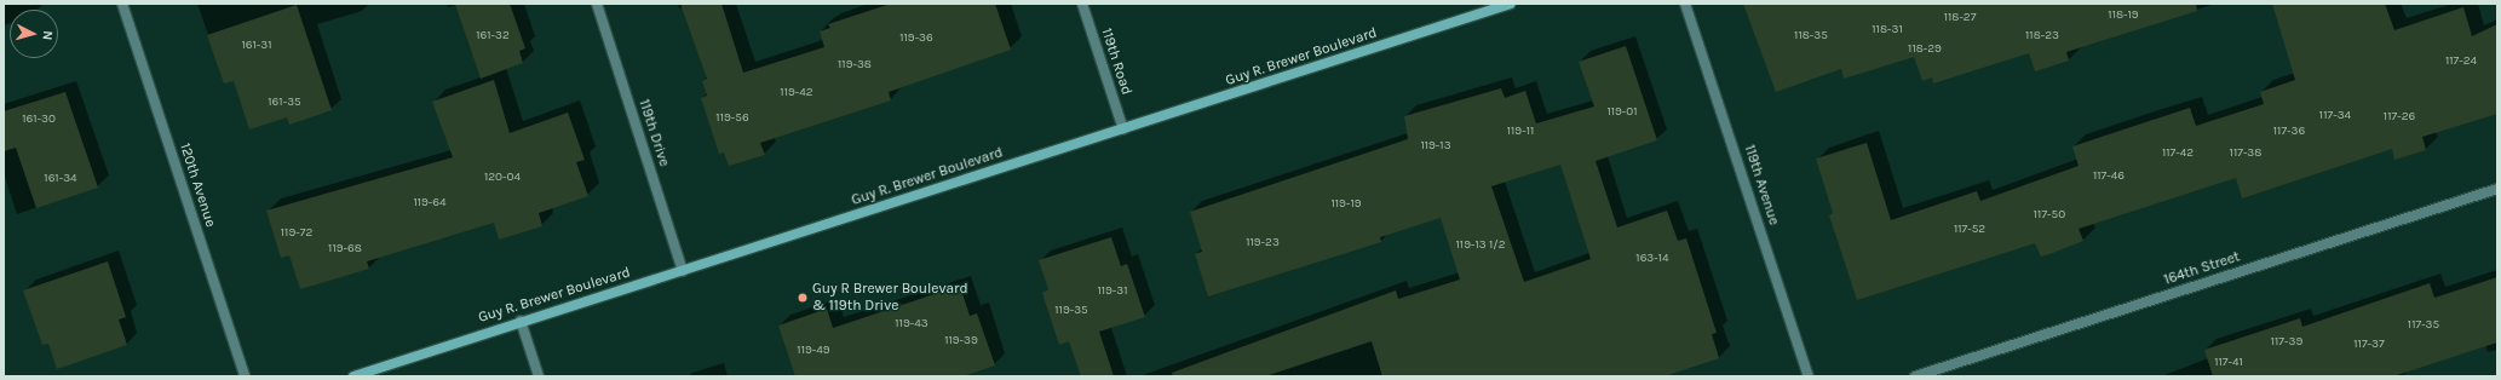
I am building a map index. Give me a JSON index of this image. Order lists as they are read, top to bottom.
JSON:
{
  "streets": {
    "main road": ["Guy R. Brewer Boulevard"],
    "street": [
      "119th Road",
      "119th Drive",
      "120th Avenue",
      "119th Avenue",
      "164th Street"
    ]
  },
  "crossings": [
    ["Guy R. Brewer Boulevard", "119th Road"],
    ["Guy R. Brewer Boulevard", "119th Drive"]
  ],
  "places": ["Guy R Brewer Boulevard & 119th Drive"],
  "house_numbers": [
    "118-19",
    "118-27",
    "118-31",
    "161-32",
    "118-35",
    "118-23",
    "119-36",
    "161-31",
    "118-29",
    "117-24",
    "119-38",
    "119-42",
    "161-35",
    "119-01",
    "117-34",
    "117-26",
    "119-56",
    "161-30",
    "119-11",
    "117-36",
    "119-13",
    "117-42",
    "117-38",
    "117-46",
    "120-04",
    "161-34",
    "119-64",
    "119-19",
    "117-50",
    "117-52",
    "119-72",
    "119-23",
    "119-13 1/2",
    "119-68",
    "163-14",
    "119-31",
    "119-35",
    "119-43",
    "117-35",
    "119-39",
    "117-39",
    "117-37",
    "119-49",
    "117-41"
  ],
  "north": "right"
}
